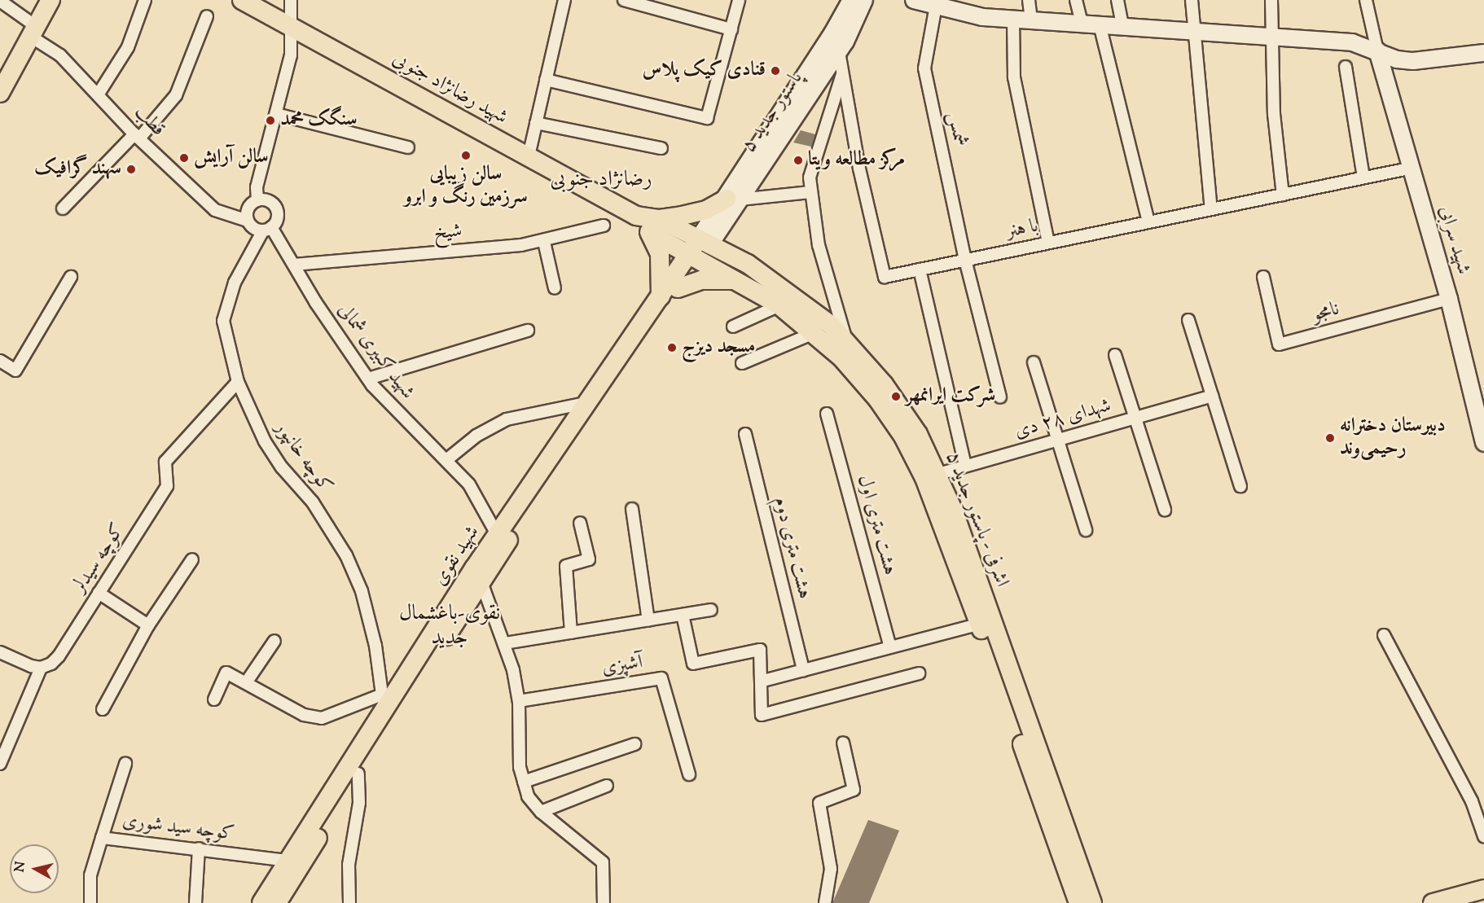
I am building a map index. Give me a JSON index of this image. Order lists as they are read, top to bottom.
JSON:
{
  "streets": {
    "main road": [
      "شهید رضانژاد جنوبی",
      "پاستور جدید ۵",
      "شهید سرابی",
      "اشرفی - پاستور جدید ۵",
      "شهید نقوی"
    ],
    "street": [
      "قطب",
      "شمس",
      "با هنر",
      "شیخ",
      "نامجو",
      "شهید کبیری شمالی",
      "شهدای ۲۸ دی",
      "کوچه خانپور",
      "هشت متری اول",
      "هشت متری دوم",
      "کوچه سیدلر",
      "آشپزی",
      "کوچه سید شوری"
    ]
  },
  "crossings": [
    ["پاستور جدید ۵", "با هنر"],
    ["پاستور جدید ۵", "اشرفی - پاستور جدید ۵"],
    ["پاستور جدید ۵", "شهید نقوی"],
    ["قطب", "شهید کبیری شمالی"],
    ["قطب", "کوچه خانپور"],
    ["شمس", "با هنر"],
    ["با هنر", "شهید سرابی"],
    ["شیخ", "شهید کبیری شمالی"],
    ["شهید سرابی", "نامجو"],
    ["شهید کبیری شمالی", "کوچه خانپور"],
    ["شهید کبیری شمالی", "شهید نقوی"],
    ["شهدای ۲۸ دی", "اشرفی - پاستور جدید ۵"],
    ["کوچه خانپور", "شهید نقوی"],
    ["کوچه خانپور", "کوچه سیدلر"],
    ["اشرفی - پاستور جدید ۵", "شهید نقوی"],
    ["شهید نقوی", "کوچه سید شوری"]
  ],
  "districts": ["رضانژاد جنوبی", "نقوی-باغشمال جدید"],
  "places": [
    "قنادی کیک پلاس",
    "سنگک محمد",
    "سالن زیبایی سرزمین رنگ و ابرو",
    "سالن آرایش",
    "مرکز مطالعه ویتا",
    "سهند گرافیک",
    "مسجد دیزج",
    "شرکت ایرانمهر",
    "دبیرستان دخترانه رحیمی‌وند"
  ],
  "north": "left"
}
